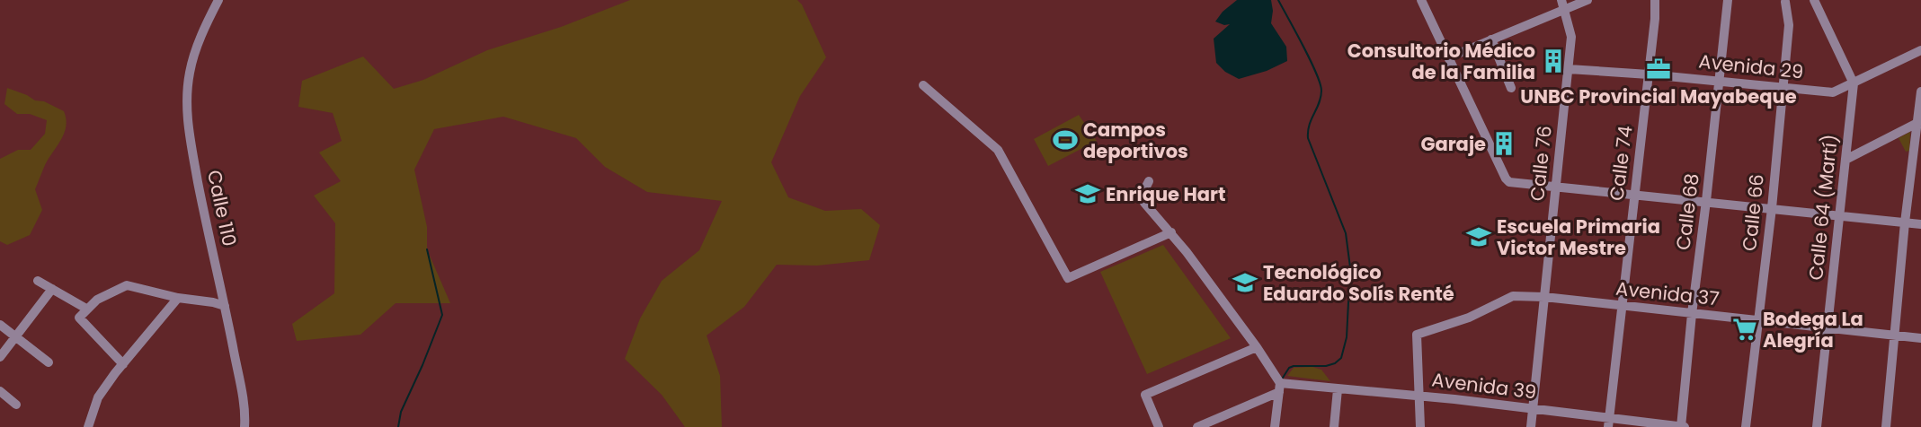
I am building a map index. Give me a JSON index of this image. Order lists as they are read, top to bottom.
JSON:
{
  "streets": {
    "street": [
      "Avenida 29",
      "Calle 76",
      "Calle 74",
      "Calle 64 (Martí)",
      "Calle 110",
      "Calle 68",
      "Calle 66",
      "Avenida 37",
      "Avenida 39"
    ]
  },
  "crossings": [
    ["Avenida 29", "Calle 76"],
    ["Avenida 29", "Calle 74"],
    ["Avenida 29", "Calle 64 (Martí)"],
    ["Avenida 29", "Calle 68"],
    ["Avenida 29", "Calle 66"],
    ["Calle 76", "Avenida 37"],
    ["Calle 76", "Avenida 39"],
    ["Calle 74", "Avenida 37"],
    ["Calle 74", "Avenida 39"],
    ["Calle 64 (Martí)", "Avenida 37"],
    ["Calle 68", "Avenida 37"],
    ["Calle 68", "Avenida 39"],
    ["Calle 66", "Avenida 37"],
    ["Avenida 37", "Avenida 39"]
  ],
  "places": {
    "building": ["Consultorio Médico de la Familia", "Garaje"],
    "office": ["UNBC Provincial Mayabeque"],
    "sports": ["Campos deportivos"],
    "school or university": ["Enrique Hart", "Escuela Primaria Victor Mestre", "Tecnológico Eduardo Solís Renté"],
    "supermarket": ["Bodega La Alegría"]
  }
}
